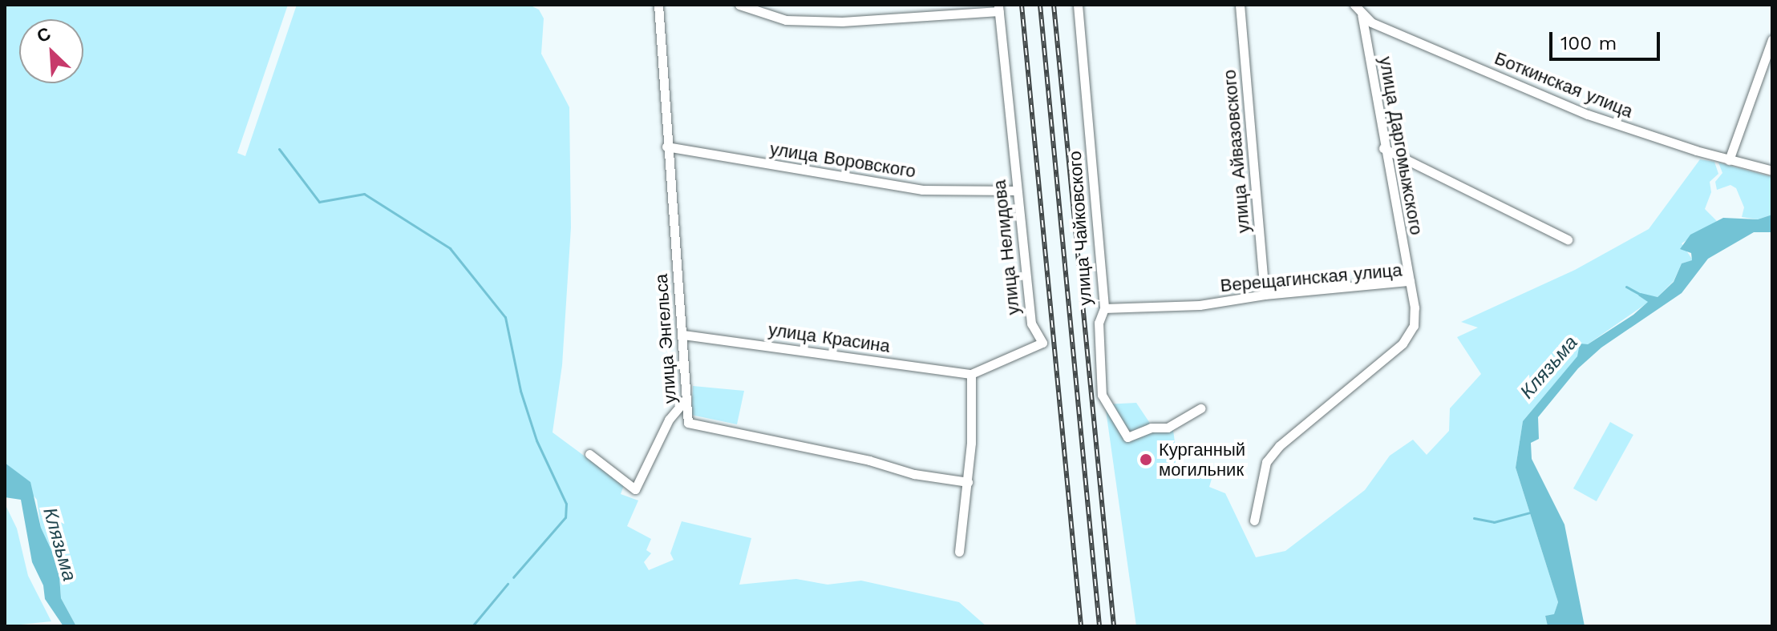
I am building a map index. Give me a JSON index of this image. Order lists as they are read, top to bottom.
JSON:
{
  "streets": {
    "street": [
      "Боткинская улица",
      "улица Даргомыжского",
      "улица Айвазовского",
      "улица Воровского",
      "улица Чайковского",
      "улица Нелидова",
      "Верещагинская улица",
      "улица Красина",
      "улица Энгельса"
    ]
  },
  "crossings": [
    ["Боткинская улица", "улица Даргомыжского"],
    ["улица Даргомыжского", "Верещагинская улица"],
    ["улица Айвазовского", "Верещагинская улица"],
    ["улица Воровского", "улица Нелидова"],
    ["улица Воровского", "улица Энгельса"],
    ["улица Чайковского", "Верещагинская улица"],
    ["улица Нелидова", "улица Красина"],
    ["улица Красина", "улица Энгельса"]
  ],
  "water": ["Клязьма"],
  "places": ["Курганный могильник"],
  "scale_bar": "100 m",
  "north": "top left"
}
